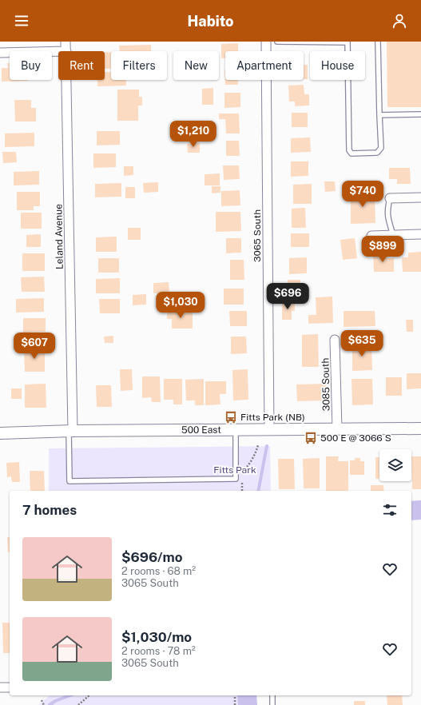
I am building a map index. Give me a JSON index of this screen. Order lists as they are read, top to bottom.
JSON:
{
  "streets": {
    "street": [
      "3065 South",
      "Leland Avenue",
      "3085 South",
      "500 East"
    ]
  },
  "crossings": [
    ["3065 South", "500 East"],
    ["Leland Avenue", "500 East"],
    ["3085 South", "500 East"]
  ],
  "parks": ["Fitts Park"],
  "places": {
    "bus stop": ["Fitts Park (NB)", "500 E @ 3066 S"]
  },
  "page": {
    "header": "Habito",
    "chip": [
      "Buy",
      "Rent",
      "Filters",
      "New",
      "Apartment",
      "House"
    ],
    "price": [
      "$1,210",
      "$740",
      "$899",
      "$696",
      "$1,030",
      "$635",
      "$607"
    ],
    "heading": "7 homes",
    "list": [
      {
        "name": "$696/mo",
        "note": "2 rooms · 68 m² · 3065 South"
      },
      {
        "name": "$1,030/mo",
        "note": "2 rooms · 78 m² · 3065 South"
      }
    ]
  }
}
